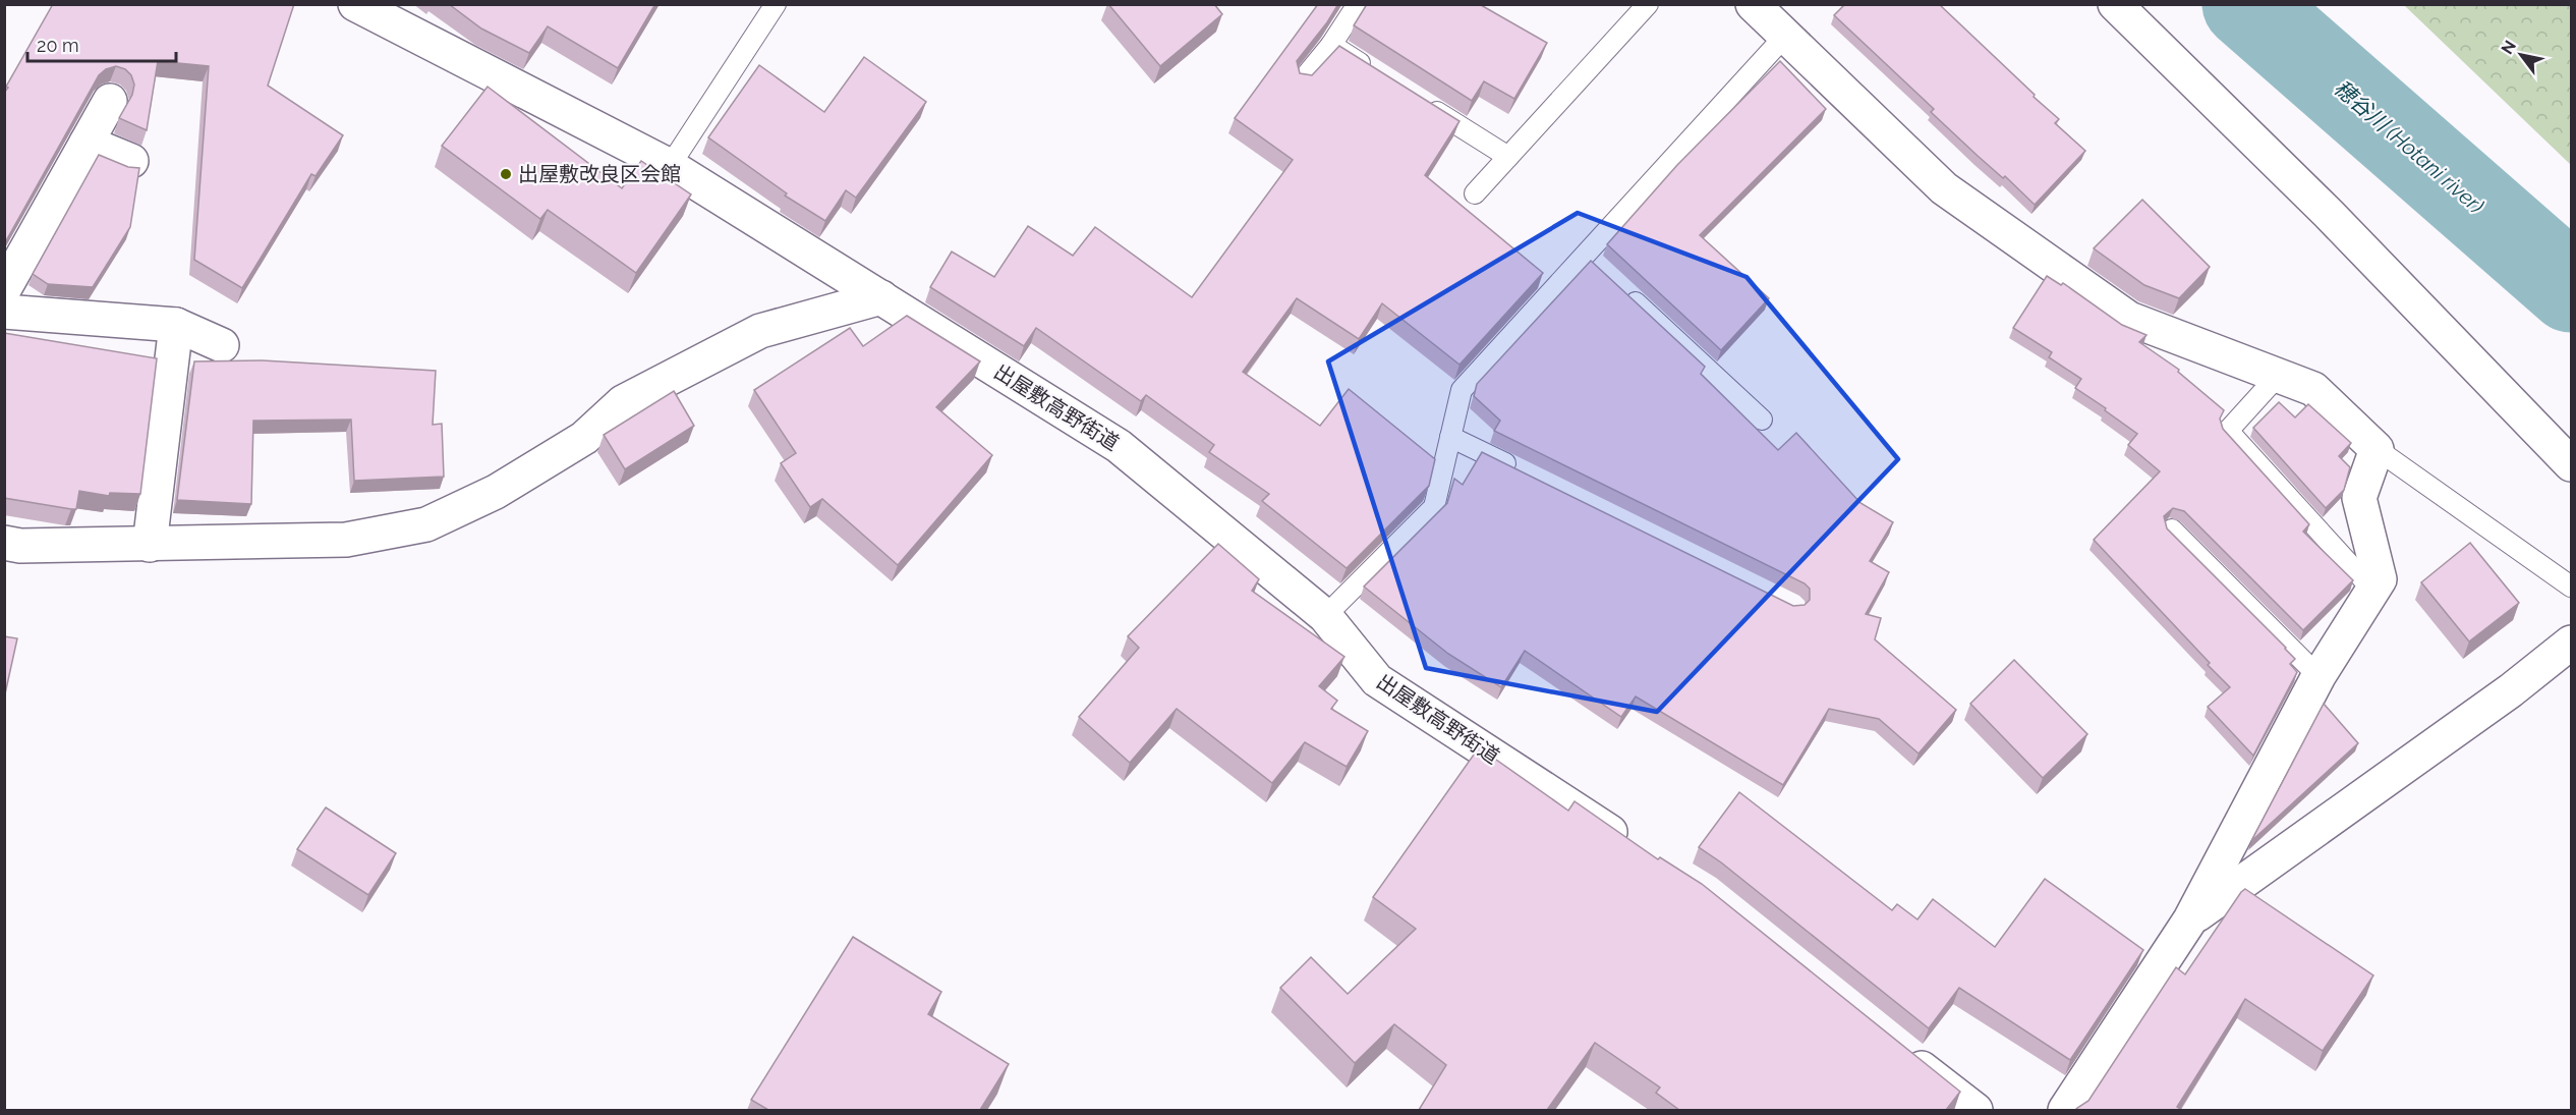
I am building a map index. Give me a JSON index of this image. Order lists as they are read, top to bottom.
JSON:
{
  "streets": {
    "street": ["出屋敷高野街道"]
  },
  "water": ["穂谷川 (Hotani river)"],
  "places": ["出屋敷改良区会館"],
  "scale_bar": "20 m",
  "north": "top left"
}
